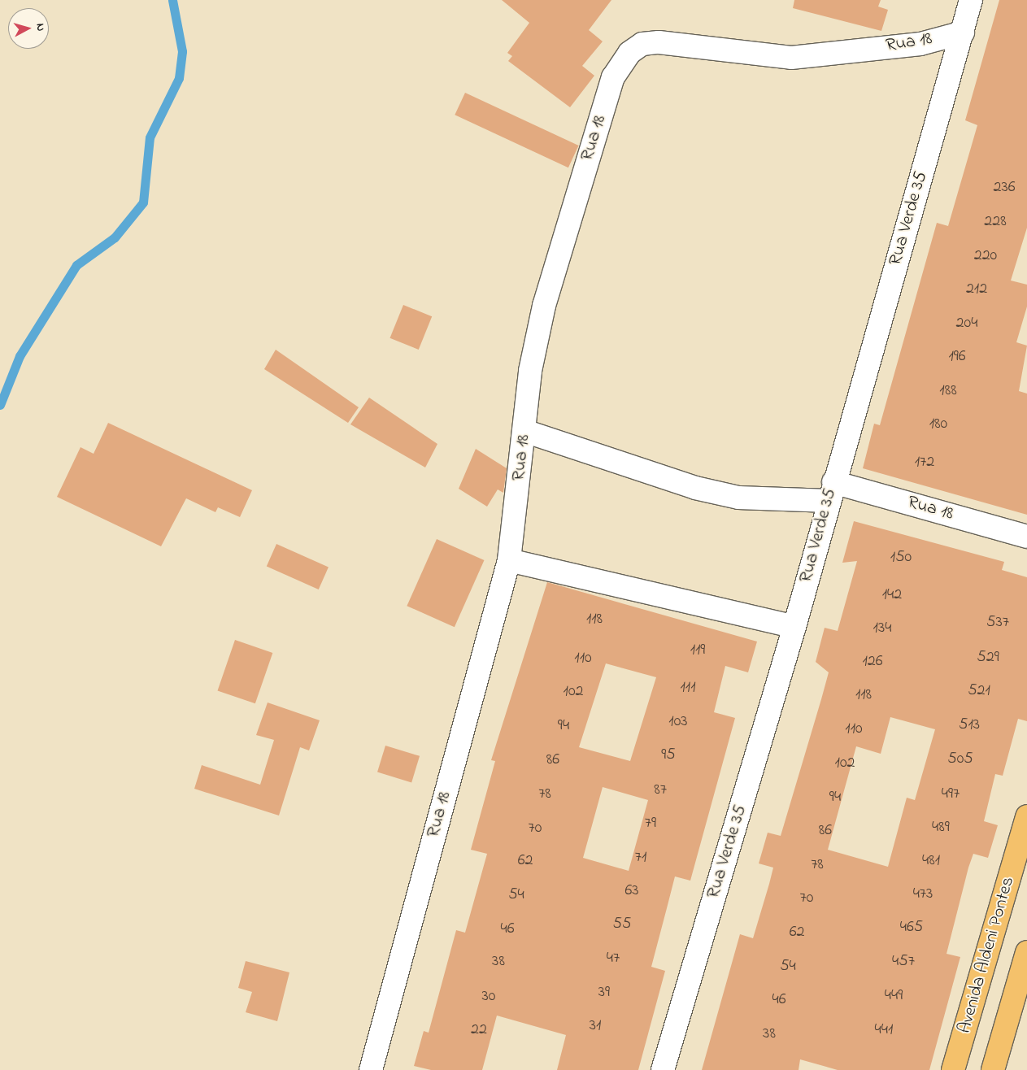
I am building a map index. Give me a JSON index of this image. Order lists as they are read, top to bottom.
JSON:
{
  "streets": {
    "main road": ["Avenida Aldeni Pontes"],
    "street": ["Rua 18", "Rua Verde 35"]
  },
  "crossings": [
    ["Rua 18", "Rua Verde 35"]
  ],
  "house_numbers": [
    "236",
    "228",
    "220",
    "212",
    "204",
    "196",
    "188",
    "180",
    "172",
    "150",
    "142",
    "118",
    "537",
    "134",
    "119",
    "529",
    "110",
    "126",
    "111",
    "521",
    "102",
    "118",
    "103",
    "513",
    "94",
    "110",
    "95",
    "505",
    "86",
    "102",
    "87",
    "78",
    "497",
    "94",
    "79",
    "489",
    "70",
    "86",
    "71",
    "62",
    "481",
    "78",
    "63",
    "473",
    "54",
    "70",
    "55",
    "465",
    "46",
    "62",
    "47",
    "38",
    "457",
    "54",
    "39",
    "449",
    "30",
    "46",
    "31",
    "22",
    "441",
    "38"
  ],
  "north": "right"
}
